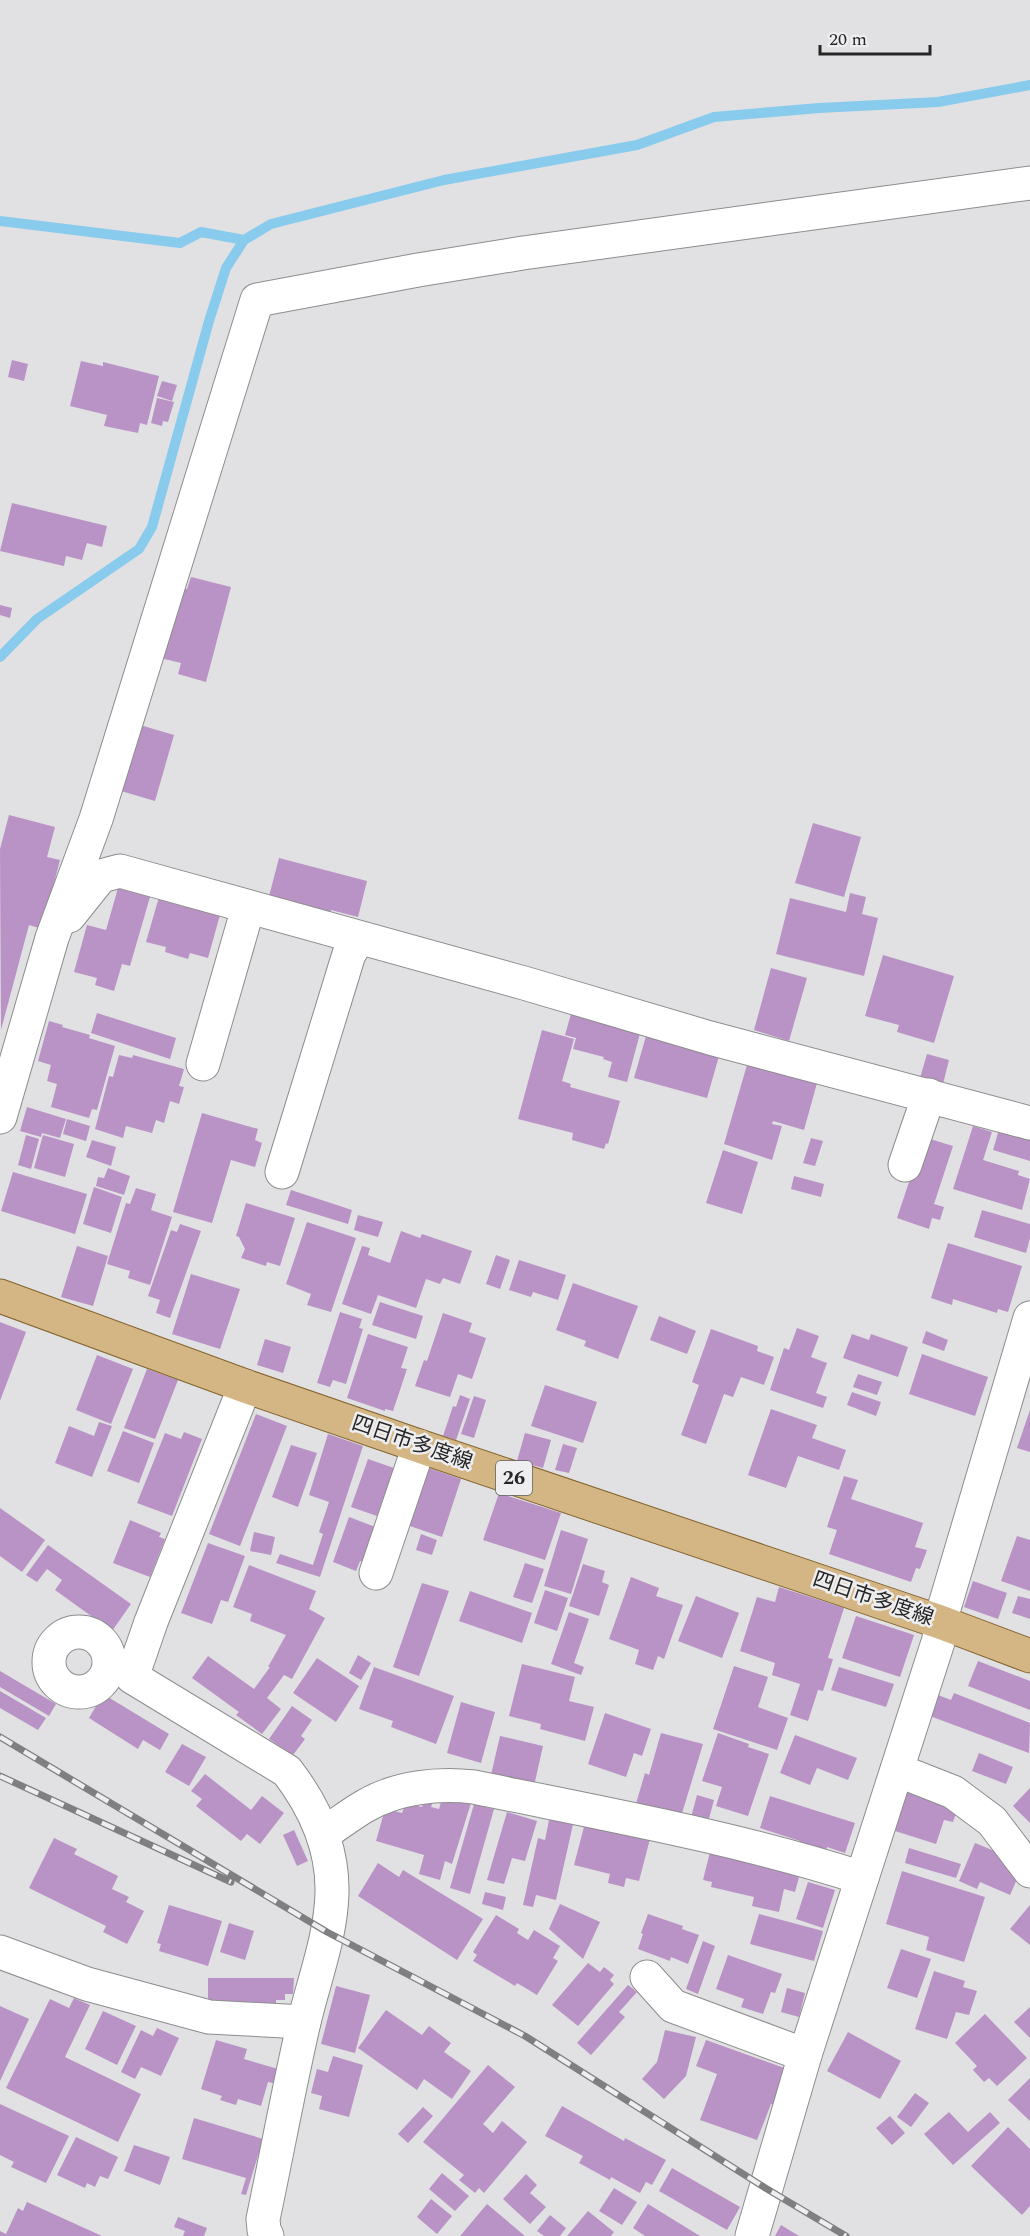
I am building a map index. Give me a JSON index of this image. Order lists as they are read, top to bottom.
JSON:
{
  "streets": {
    "main road": ["四日市多度線", "26"]
  },
  "scale_bar": "20 m"
}
